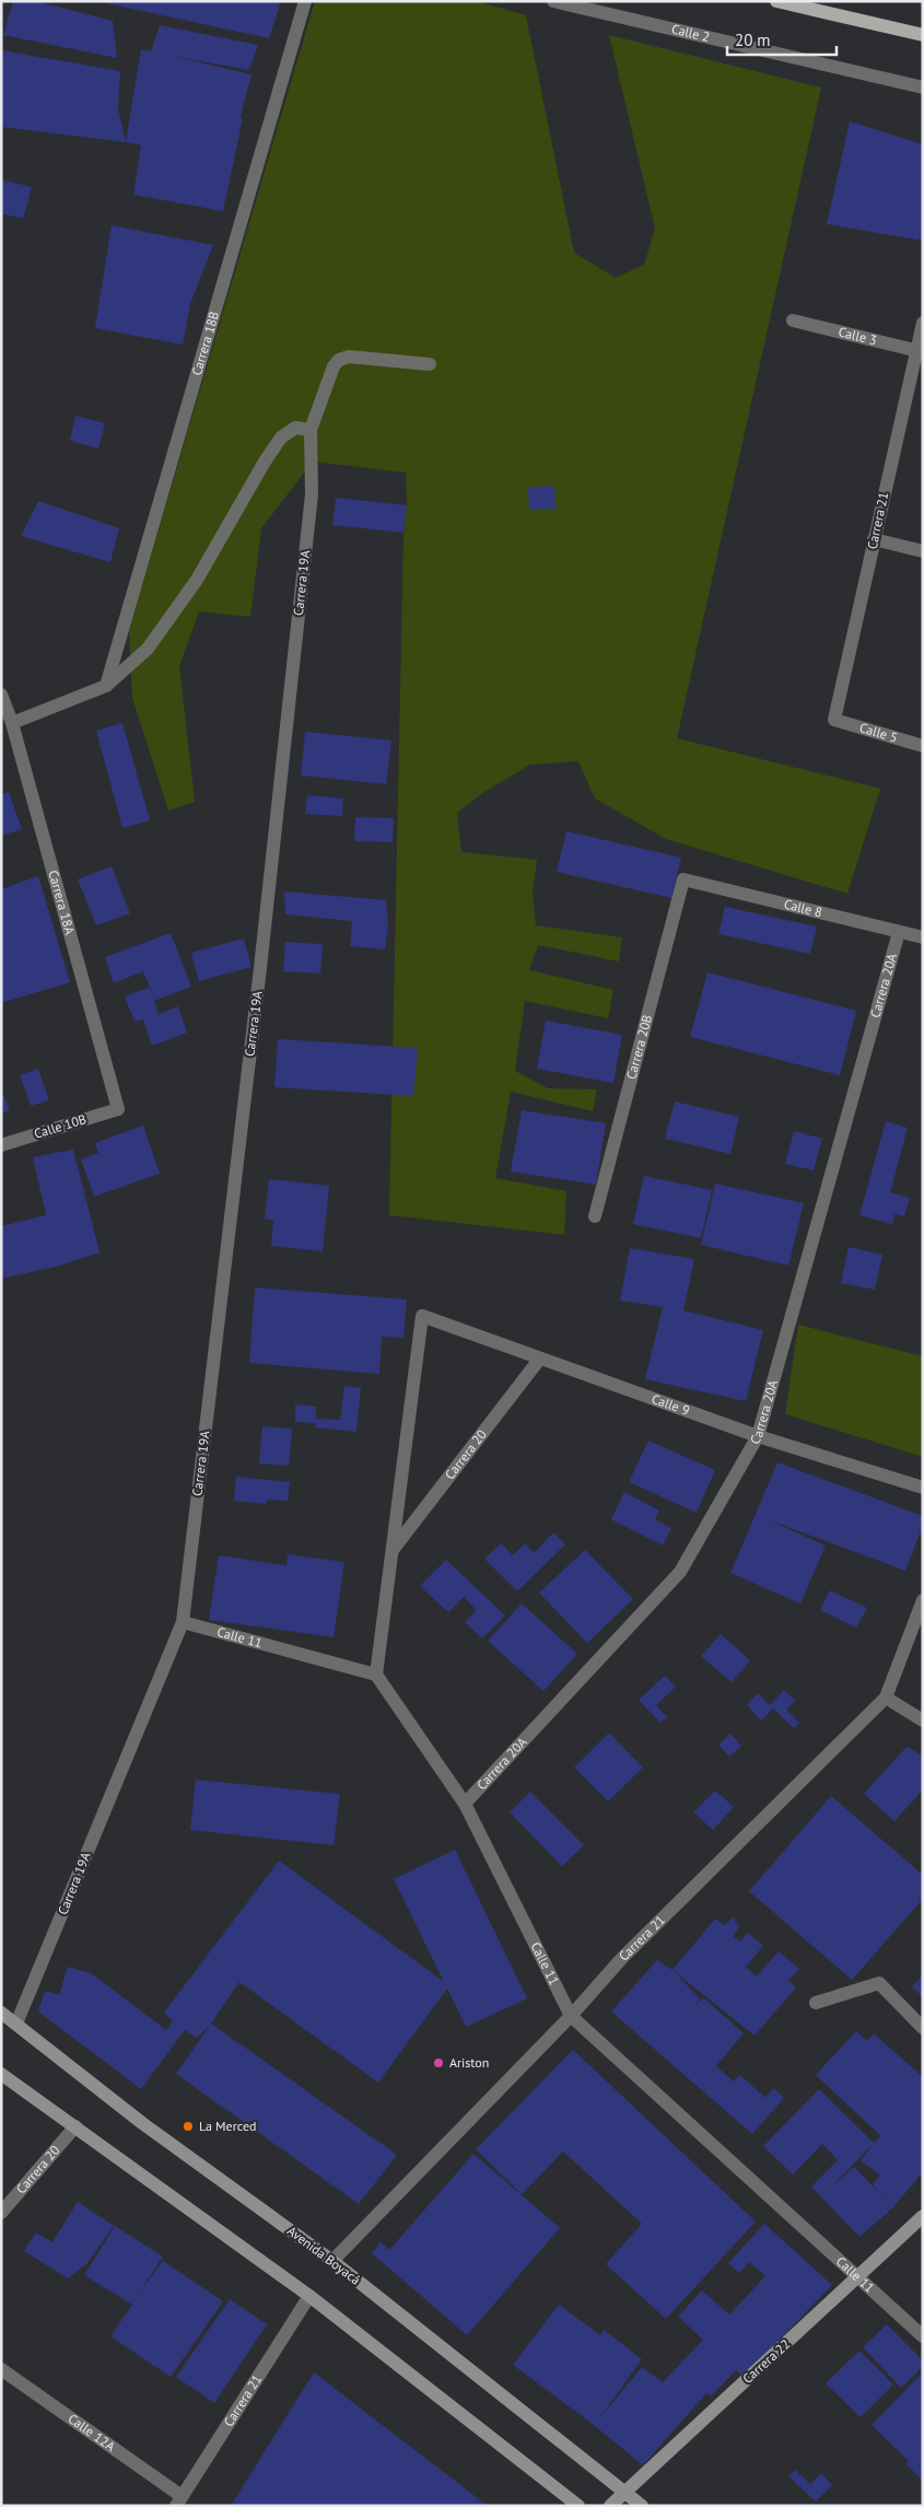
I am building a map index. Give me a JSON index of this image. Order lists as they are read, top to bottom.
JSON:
{
  "streets": {
    "main road": ["Avenida Boyacá", "Carrera 22"],
    "street": [
      "Calle 2",
      "Calle 3",
      "Carrera 18B",
      "Carrera 21",
      "Carrera 19A",
      "Calle 5",
      "Carrera 18A",
      "Calle 8",
      "Carrera 20A",
      "Carrera 20B",
      "Calle 10B",
      "Calle 9",
      "Carrera 20",
      "Calle 11",
      "Calle 12A"
    ]
  },
  "crossings": [
    ["Calle 3", "Carrera 21"],
    ["Carrera 21", "Calle 5"],
    ["Carrera 21", "Calle 11"],
    ["Carrera 21", "Avenida Boyacá"],
    ["Carrera 21", "Calle 12A"],
    ["Carrera 19A", "Calle 11"],
    ["Carrera 19A", "Avenida Boyacá"],
    ["Carrera 18A", "Calle 10B"],
    ["Calle 8", "Carrera 20A"],
    ["Calle 8", "Carrera 20B"],
    ["Carrera 20A", "Calle 9"],
    ["Carrera 20A", "Calle 11"],
    ["Calle 9", "Carrera 20"],
    ["Calle 11", "Carrera 22"],
    ["Avenida Boyacá", "Carrera 22"]
  ],
  "places": ["Ariston", "La Merced"],
  "scale_bar": "20 m"
}
